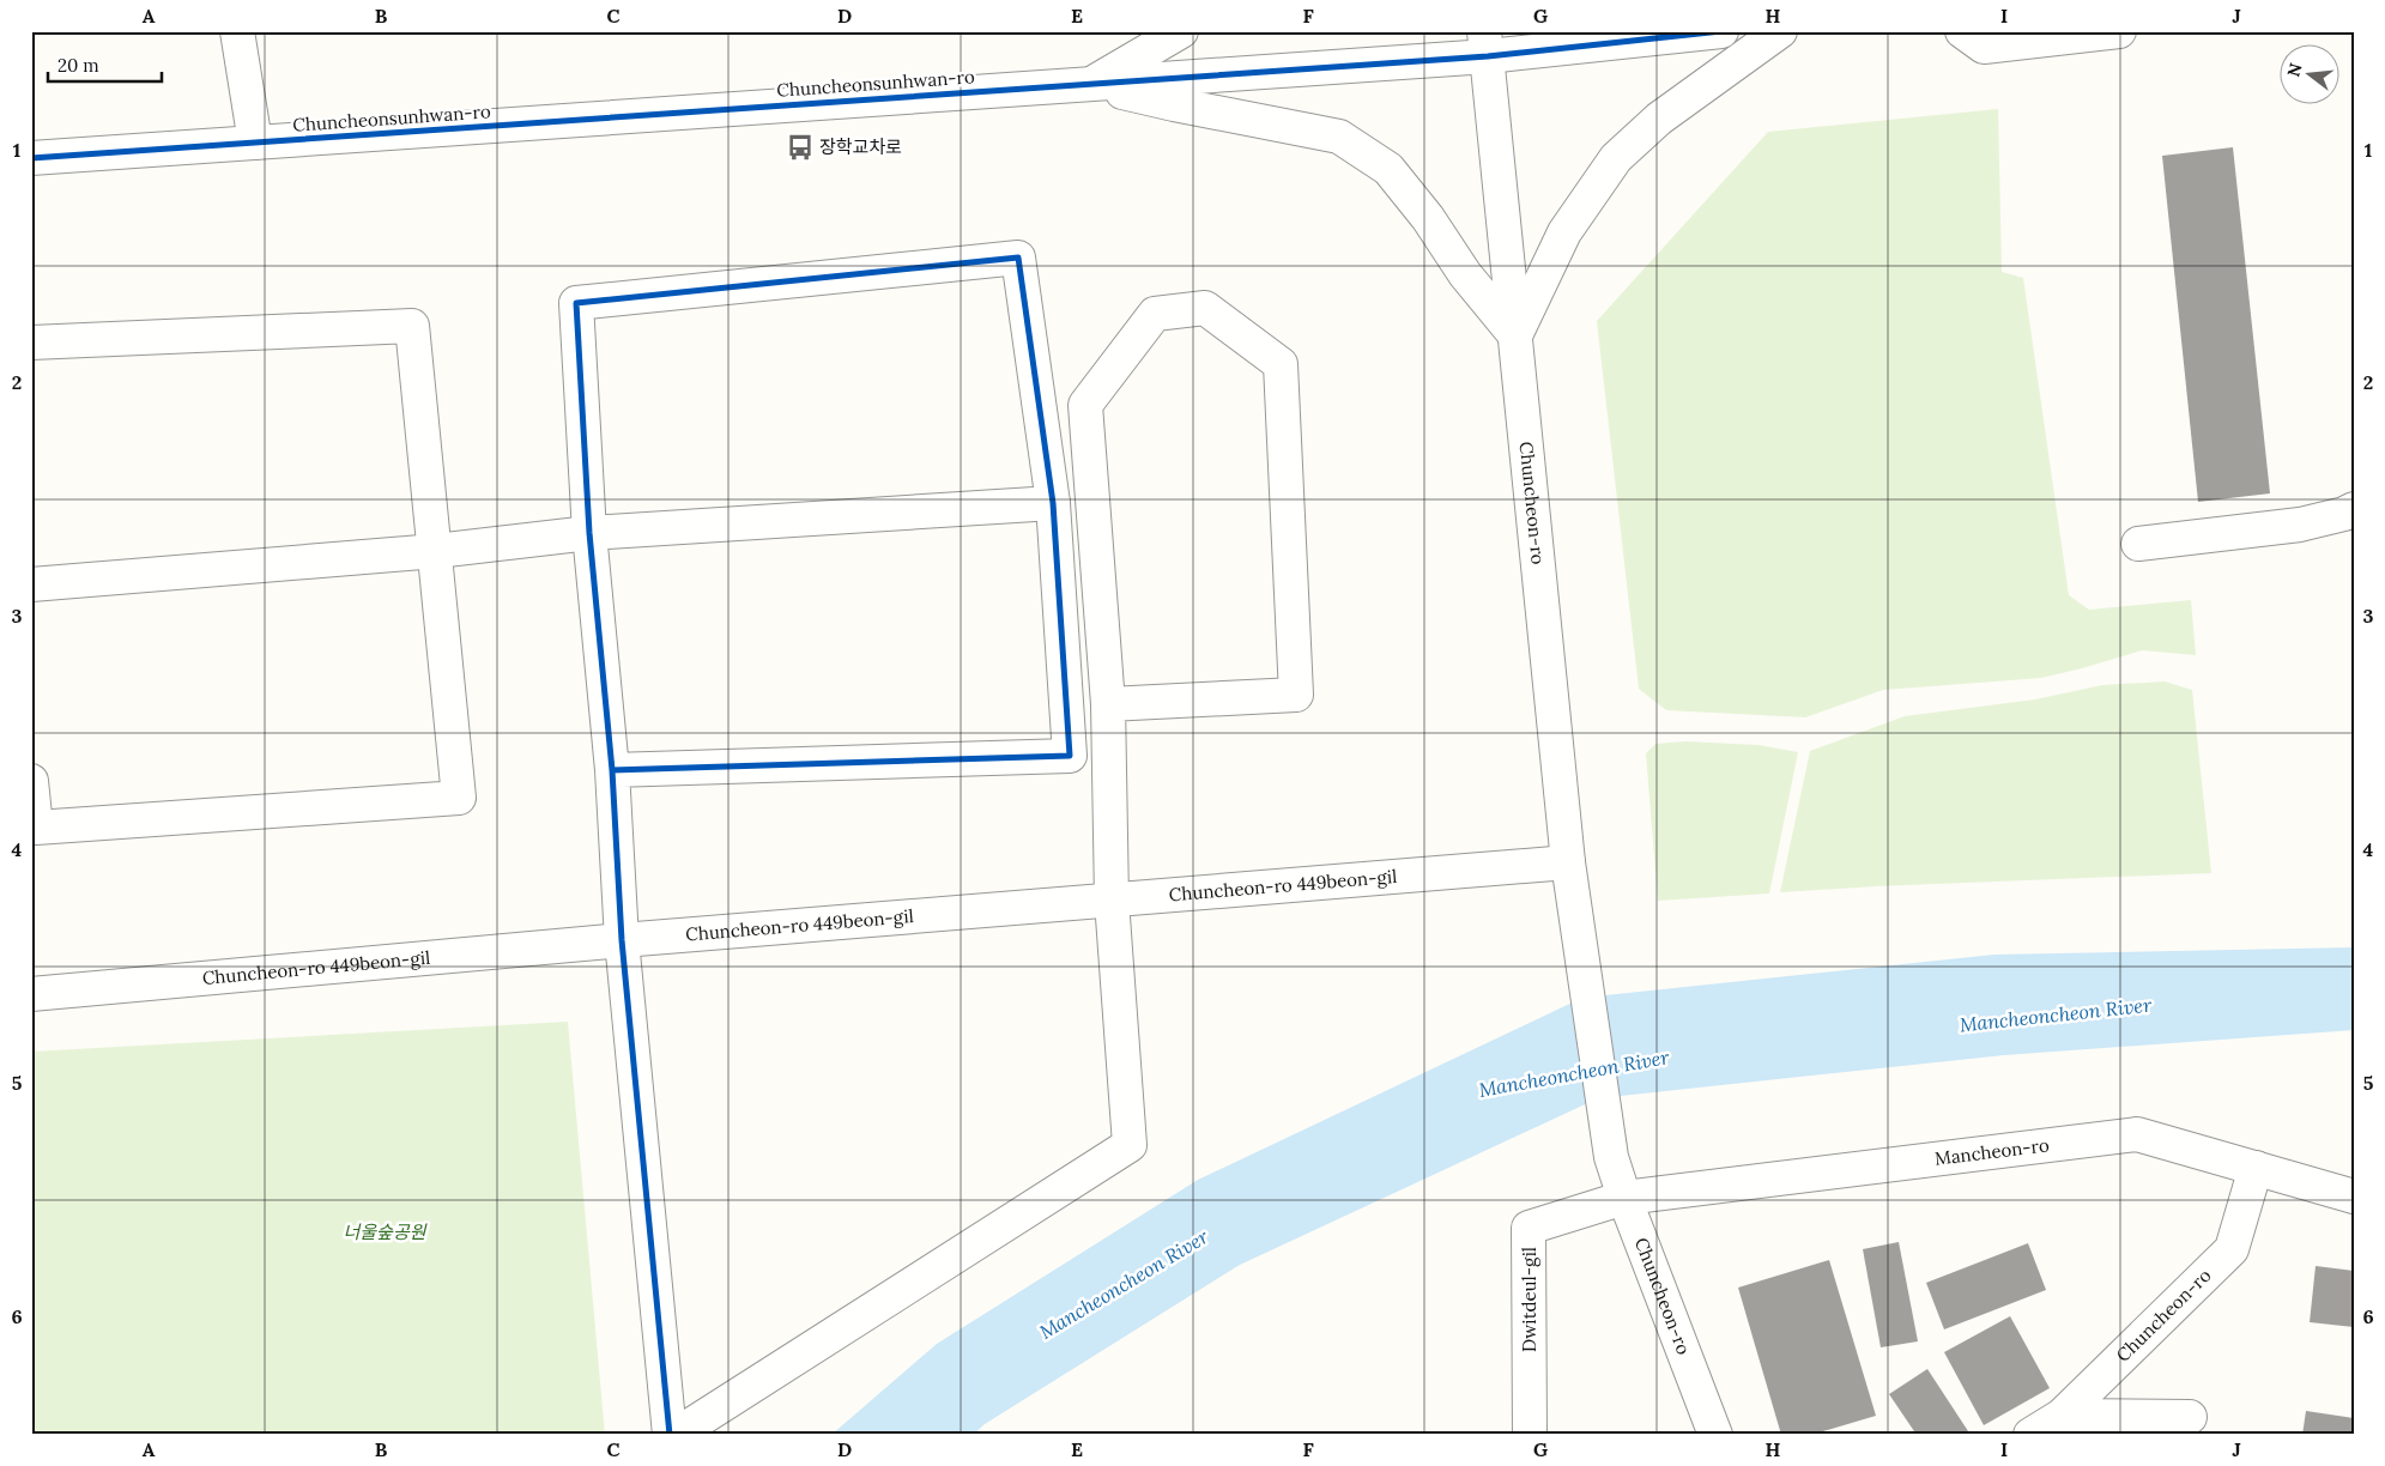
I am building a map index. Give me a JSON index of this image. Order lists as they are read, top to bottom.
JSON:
{
  "streets": {
    "street": [
      "Chuncheonsunhwan-ro",
      "Chuncheon-ro",
      "Chuncheon-ro 449beon-gil",
      "Mancheon-ro",
      "Dwitdeul-gil"
    ]
  },
  "crossings": [
    ["Chuncheonsunhwan-ro", "Chuncheon-ro"],
    ["Chuncheon-ro", "Chuncheon-ro 449beon-gil"],
    ["Chuncheon-ro", "Mancheon-ro"],
    ["Chuncheon-ro", "Dwitdeul-gil"],
    ["Mancheon-ro", "Dwitdeul-gil"]
  ],
  "water": ["Mancheoncheon River"],
  "parks": ["너울숲공원"],
  "places": {
    "bus stop": ["장학교차로"]
  },
  "scale_bar": "20 m",
  "north": "left",
  "grid": {
    "columns": [
      "A",
      "B",
      "C",
      "D",
      "E",
      "F",
      "G",
      "H",
      "I",
      "J"
    ],
    "rows": [
      "1",
      "2",
      "3",
      "4",
      "5",
      "6"
    ]
  }
}
